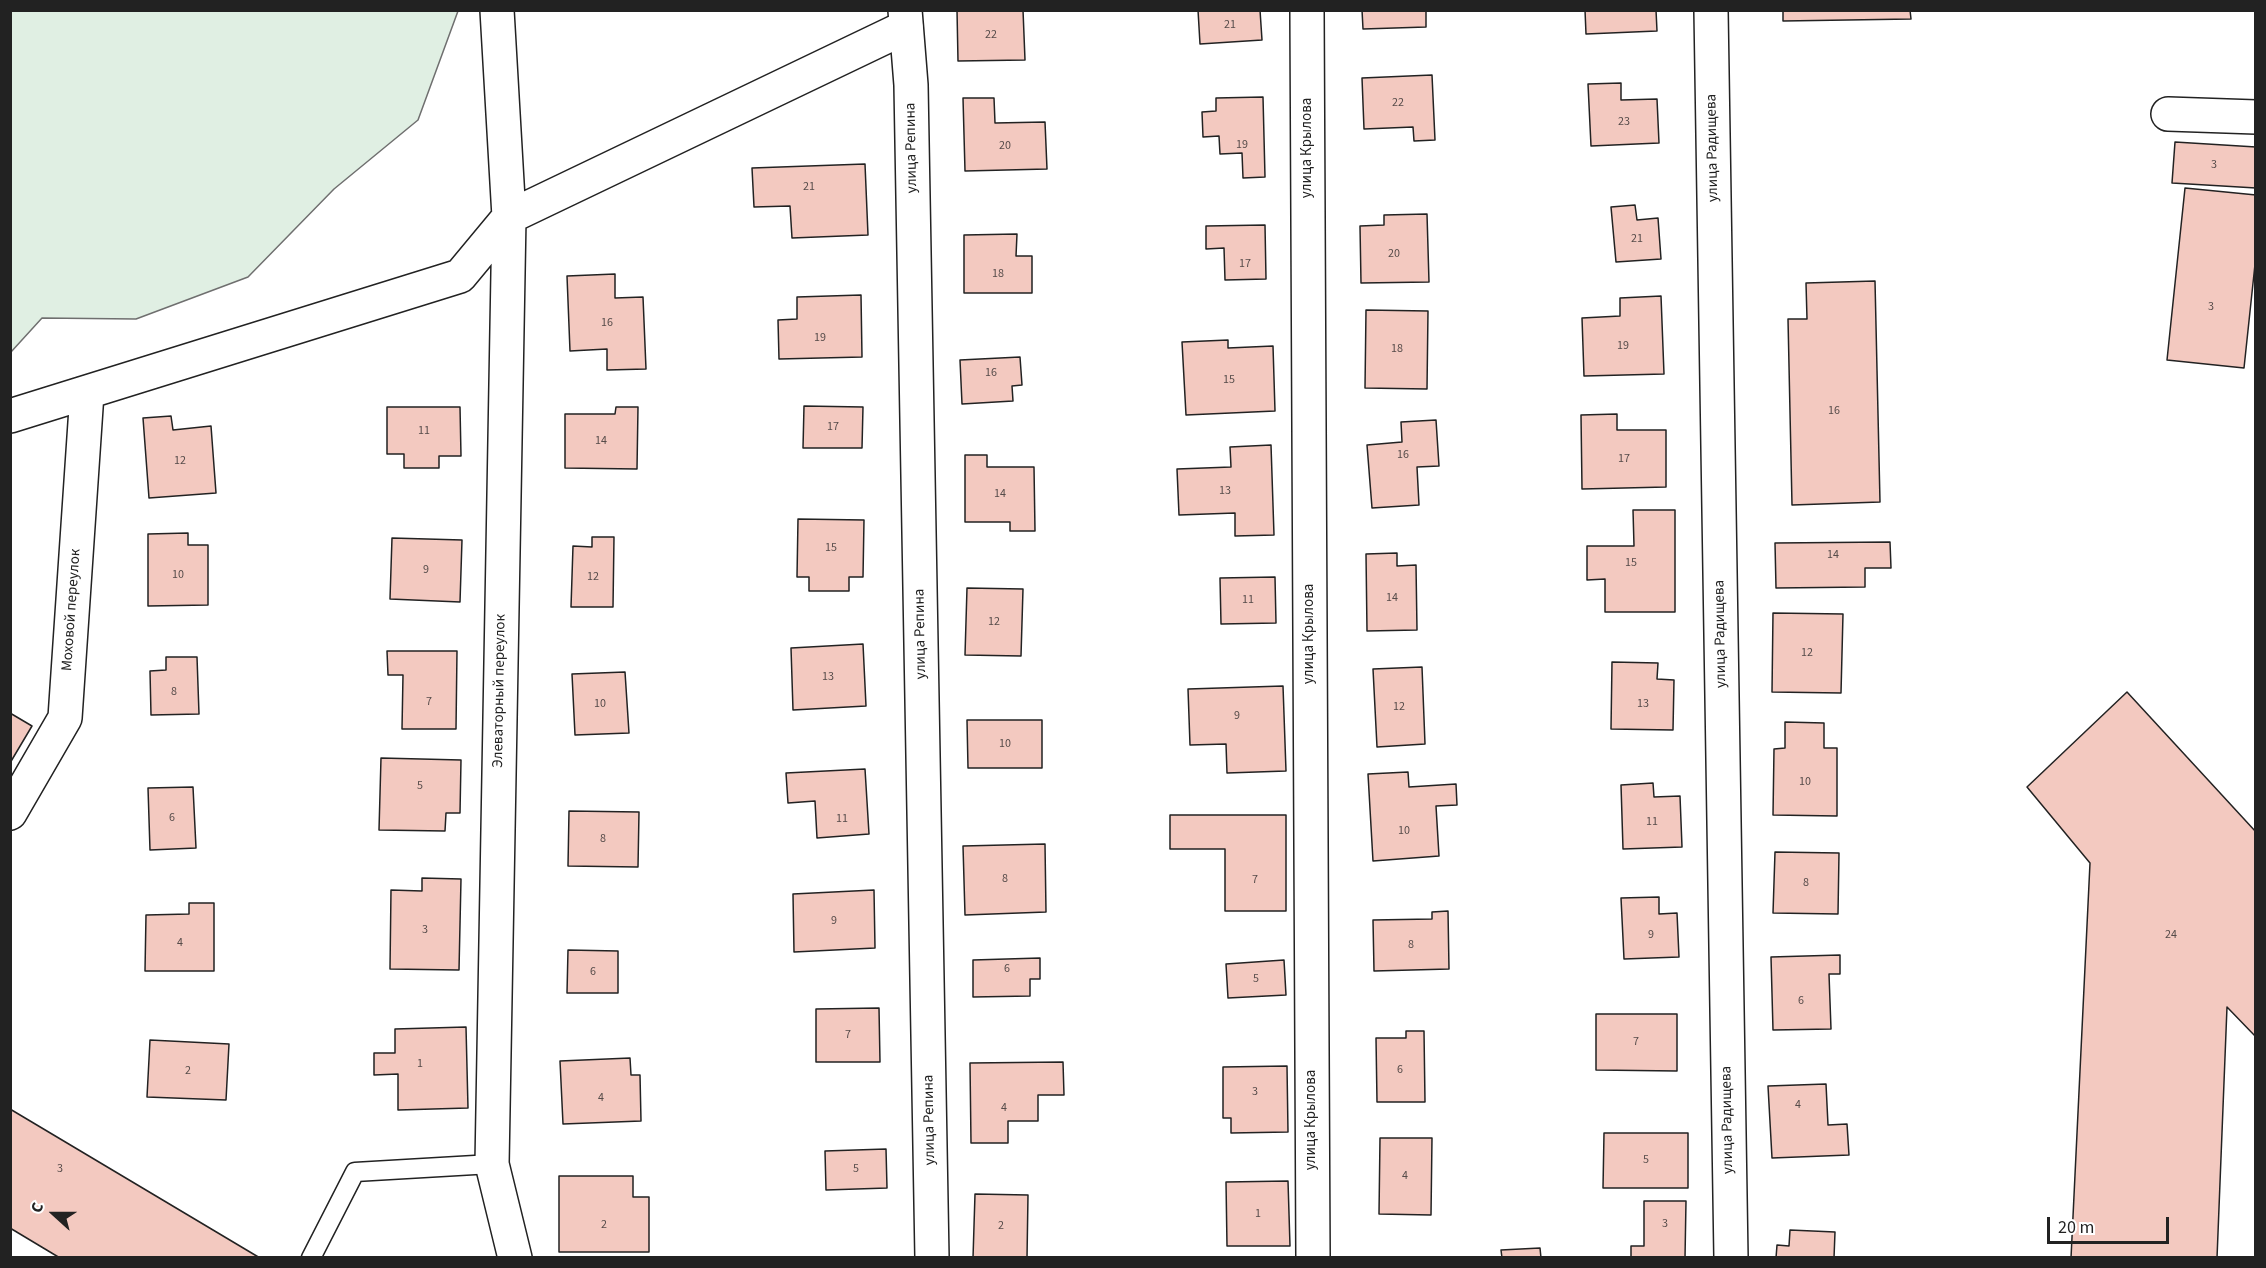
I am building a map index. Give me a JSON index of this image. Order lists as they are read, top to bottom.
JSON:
{
  "streets": {
    "street": [
      "улица Репина",
      "улица Крылова",
      "улица Радищева",
      "Моховой переулок",
      "Элеваторный переулок"
    ]
  },
  "house_numbers": [
    "21",
    "22",
    "22",
    "23",
    "19",
    "20",
    "3",
    "21",
    "21",
    "20",
    "17",
    "18",
    "3",
    "16",
    "19",
    "19",
    "18",
    "16",
    "15",
    "16",
    "17",
    "11",
    "14",
    "16",
    "17",
    "12",
    "13",
    "14",
    "15",
    "14",
    "15",
    "9",
    "10",
    "12",
    "14",
    "11",
    "12",
    "12",
    "13",
    "8",
    "7",
    "10",
    "13",
    "12",
    "9",
    "10",
    "10",
    "5",
    "6",
    "11",
    "11",
    "10",
    "8",
    "8",
    "7",
    "8",
    "9",
    "3",
    "9",
    "24",
    "4",
    "8",
    "6",
    "6",
    "5",
    "6",
    "7",
    "7",
    "1",
    "6",
    "2",
    "3",
    "4",
    "4",
    "4",
    "5",
    "3",
    "5",
    "4",
    "1",
    "3",
    "2",
    "2"
  ],
  "scale_bar": "20 m",
  "north": "left"
}
